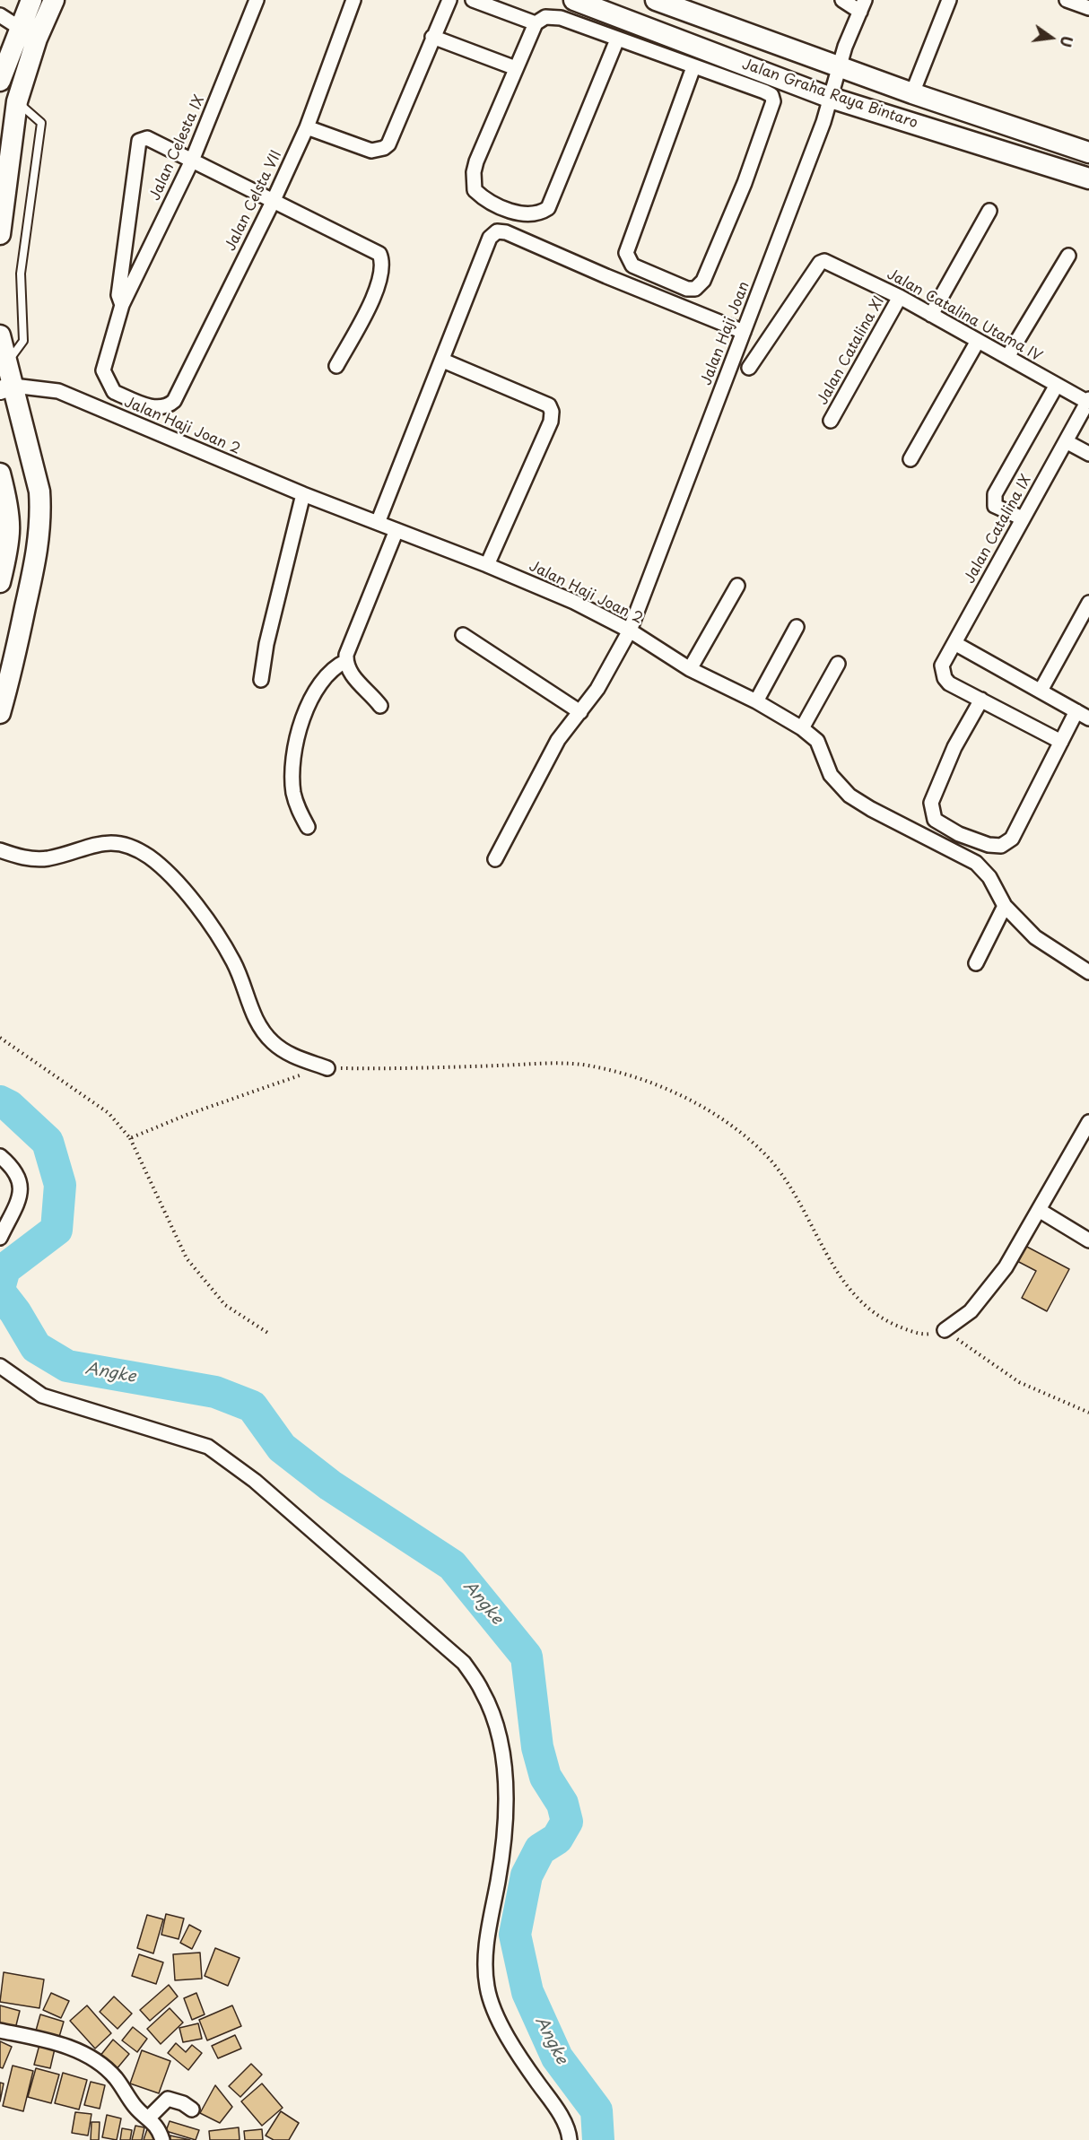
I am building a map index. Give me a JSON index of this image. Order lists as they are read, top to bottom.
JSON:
{
  "streets": {
    "main road": ["Jalan Graha Raya Bintaro"],
    "street": [
      "Jalan Celesta IX",
      "Jalan Celsta VII",
      "Jalan Catalina Utama IV",
      "Jalan Haji Joan",
      "Jalan Catalina XI",
      "Jalan Haji Joan 2",
      "Jalan Catalina IX"
    ]
  },
  "crossings": [
    ["Jalan Graha Raya Bintaro", "Jalan Haji Joan"],
    ["Jalan Celesta IX", "Jalan Celsta VII"],
    ["Jalan Catalina Utama IV", "Jalan Catalina XI"],
    ["Jalan Catalina Utama IV", "Jalan Catalina IX"],
    ["Jalan Haji Joan", "Jalan Haji Joan 2"]
  ],
  "water": ["Angke"],
  "north": "right"
}
